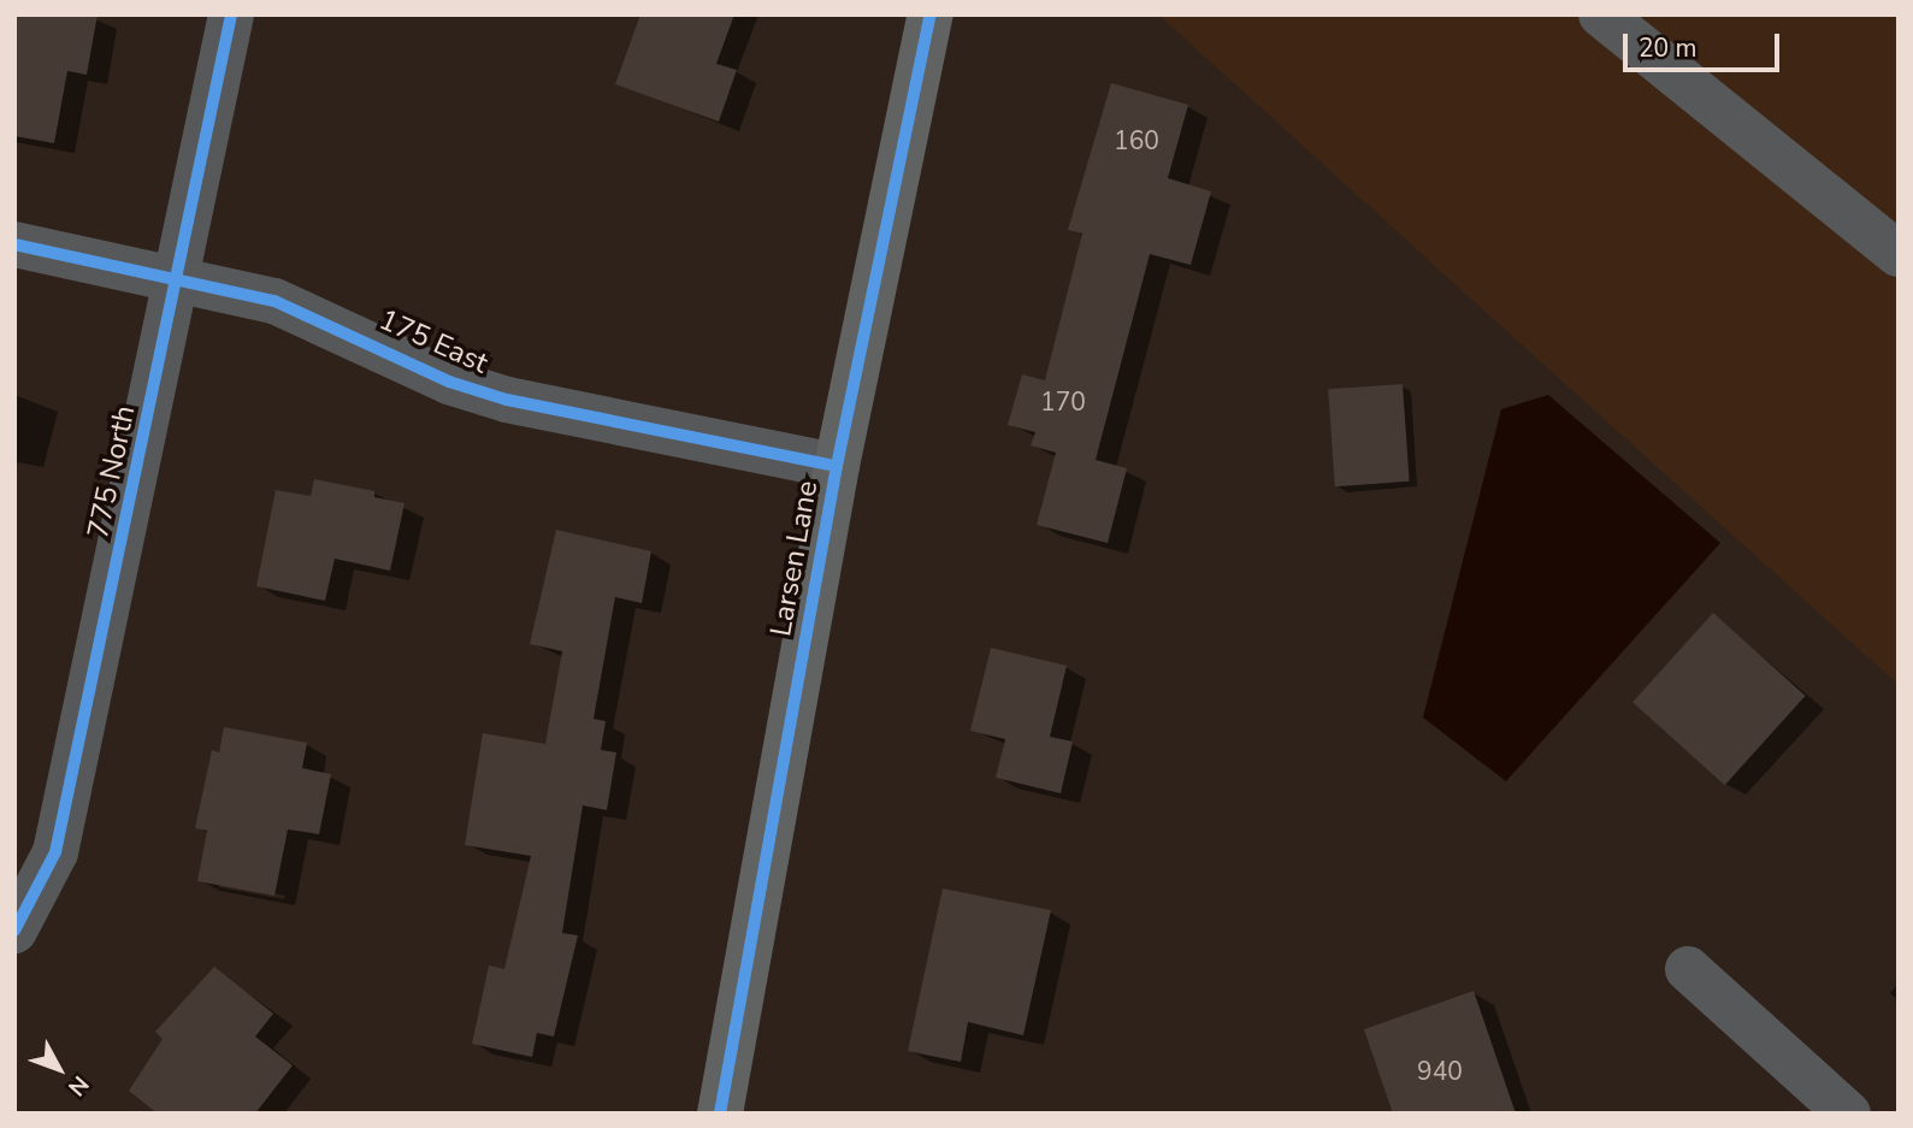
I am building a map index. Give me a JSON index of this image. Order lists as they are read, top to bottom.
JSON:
{
  "streets": {
    "main road": ["Larsen Lane"],
    "street": ["175 East", "775 North"]
  },
  "crossings": [
    ["175 East", "775 North"],
    ["175 East", "Larsen Lane"]
  ],
  "house_numbers": ["160", "170", "940"],
  "scale_bar": "20 m",
  "north": "bottom right"
}
